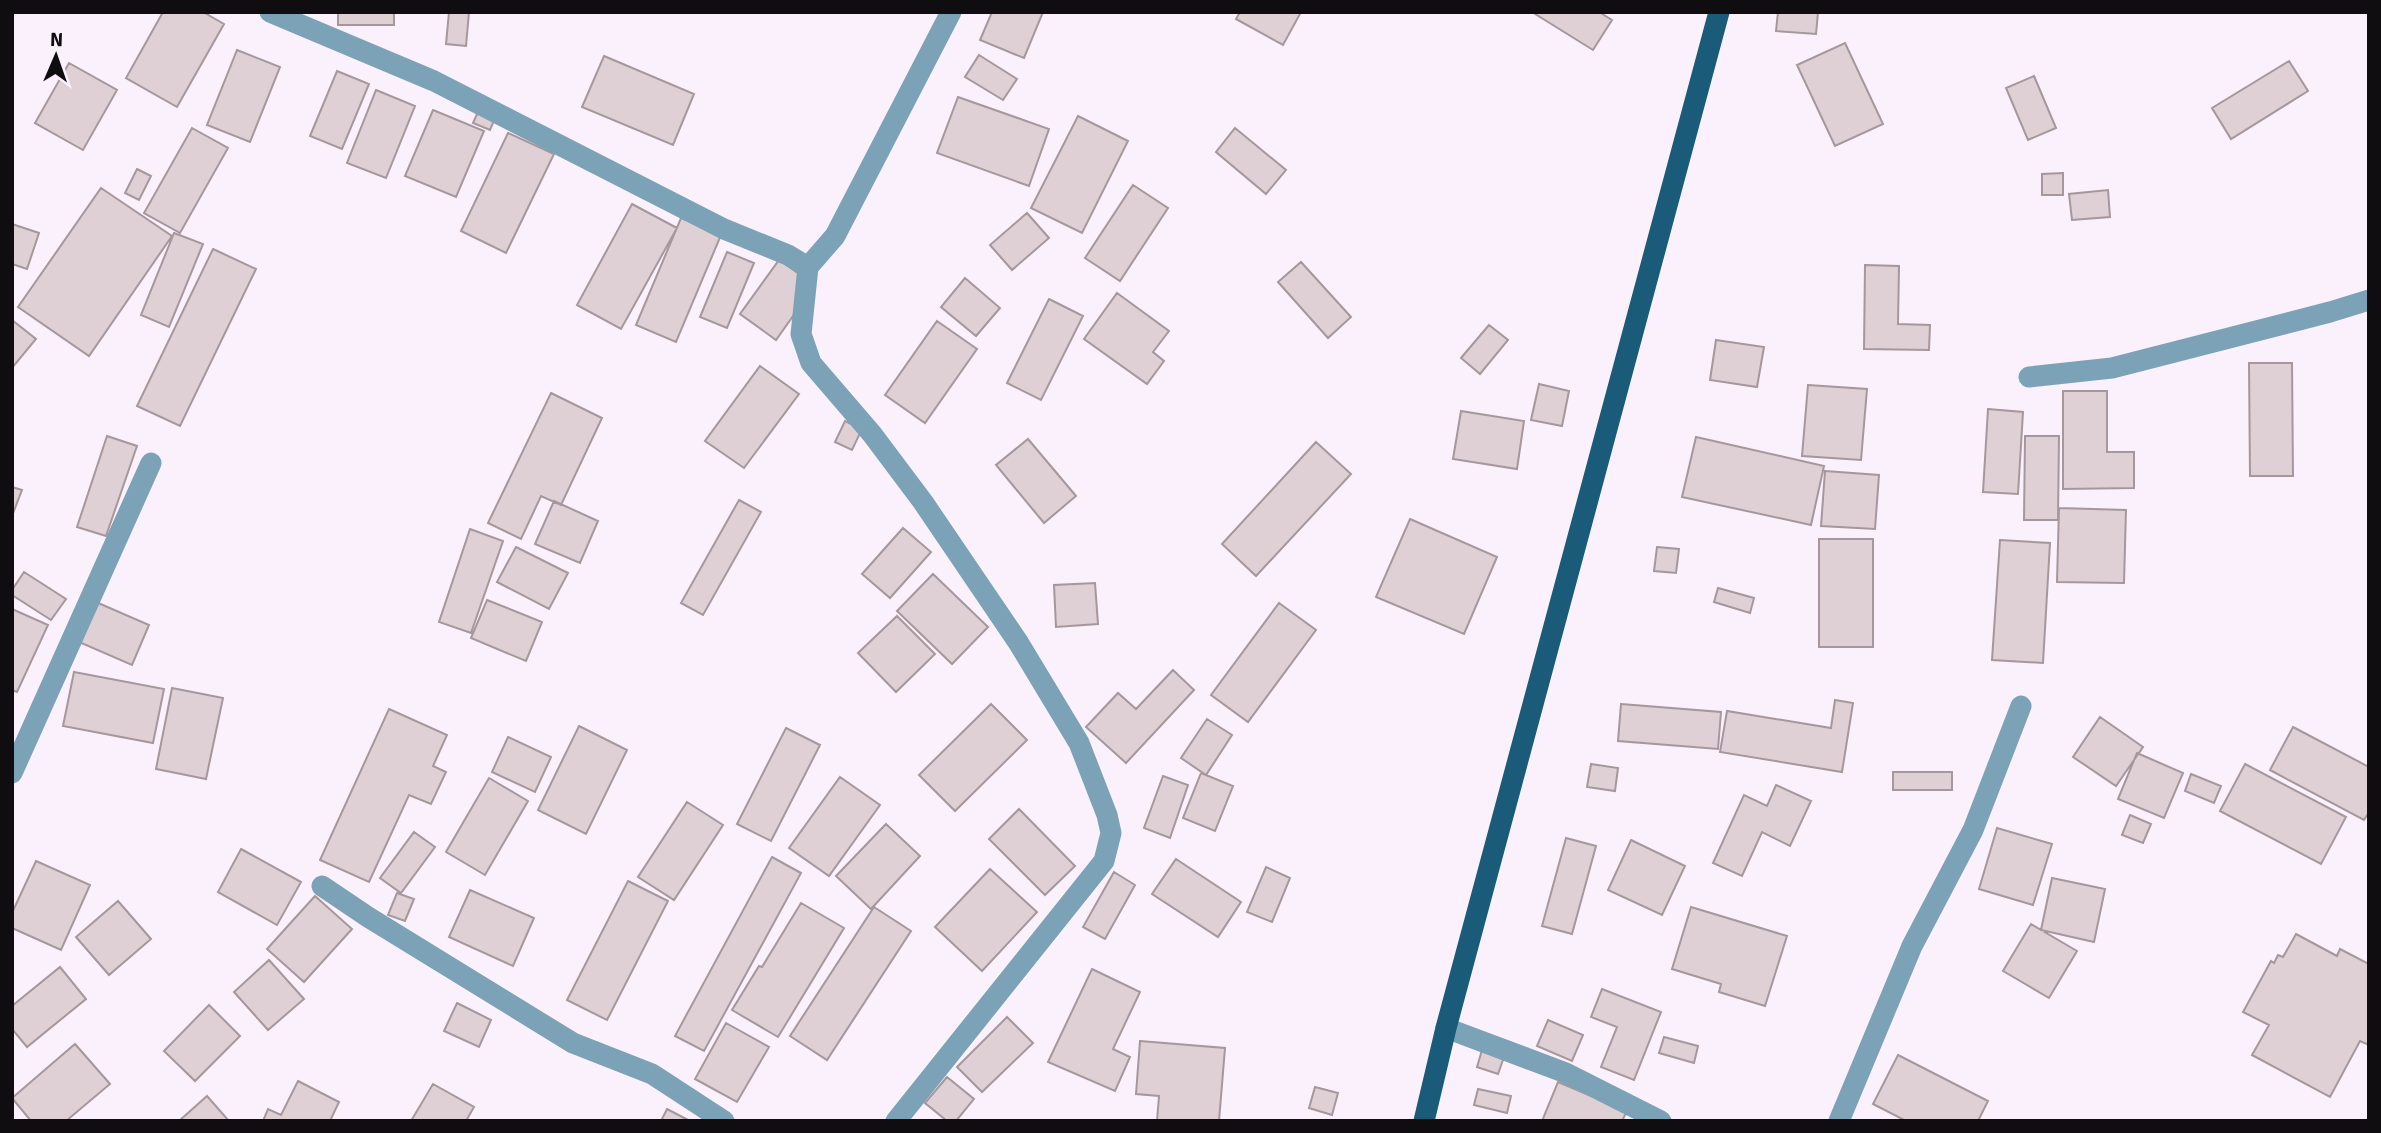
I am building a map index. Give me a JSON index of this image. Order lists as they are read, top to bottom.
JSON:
{
  "north": "top"
}
